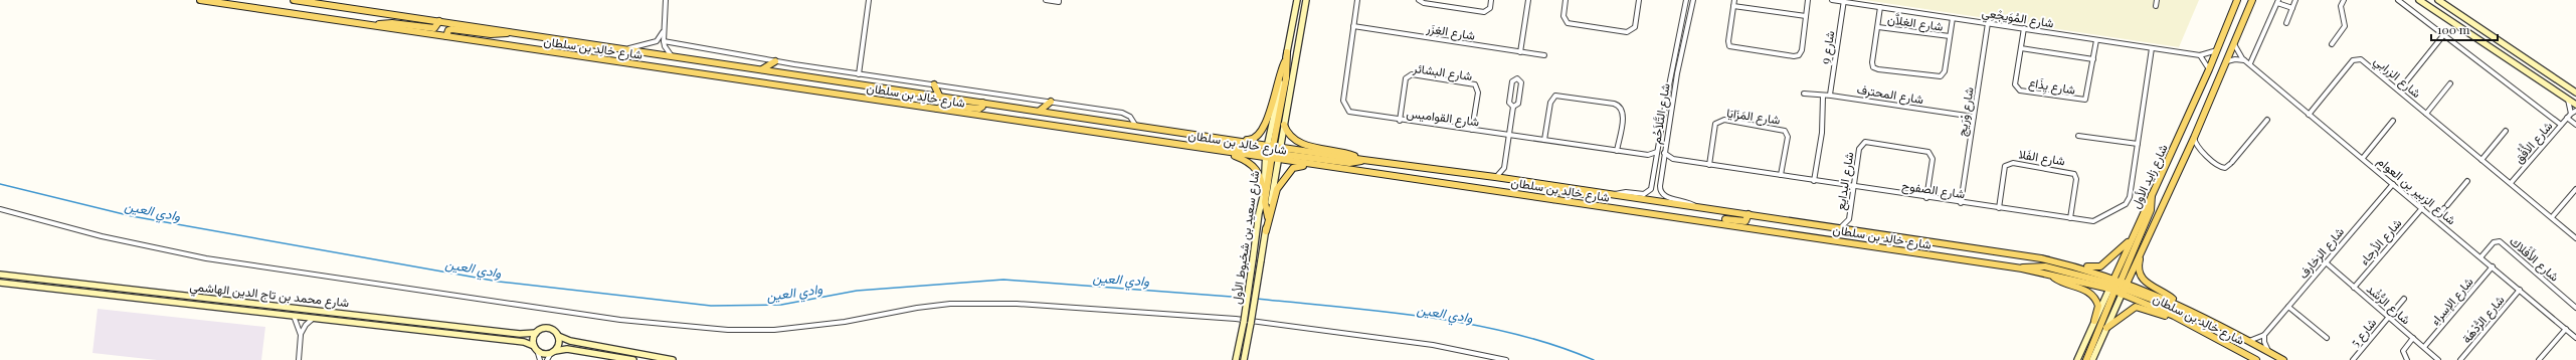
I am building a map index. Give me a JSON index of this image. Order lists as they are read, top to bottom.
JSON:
{
  "streets": {
    "main road": ["شارع خالِد بن سلطان", "شارع زايد الأول"],
    "street": [
      "شارع المُوَيجْعِي",
      "شارع الغِلاَّن",
      "شارع الغِزَر",
      "شارع 9",
      "شارع البشائر",
      "شارع الزرابي",
      "شارع يِذَاع",
      "شارع المحترف",
      "شارع وْرَيج",
      "شارع التَّلاَحُم",
      "شارع المَزَايَا",
      "شارع القواميس",
      "شارع الأُفُق",
      "شارع الفَلا",
      "شارع البدايع",
      "شارع الصفوح",
      "شارع الزبير بن العوام",
      "شارع سعيد بن شخبوط الأول",
      "شارع الأرجاء",
      "شارع الزخارف",
      "شارع الأَفْلاك",
      "شارع محمد بن تاج الدين الهاشمي",
      "شارع الإسراء",
      "شارع الرُّشْد",
      "شارع الرُّدْهَة",
      "شارع 5"
    ]
  },
  "crossings": [
    ["شارع المُوَيجْعِي", "شارع 9"],
    ["شارع المُوَيجْعِي", "شارع يِذَاع"],
    ["شارع المُوَيجْعِي", "شارع وْرَيج"],
    ["شارع المُوَيجْعِي", "شارع زايد الأول"],
    ["شارع المُوَيجْعِي", "شارع الصفوح"],
    ["شارع الغِزَر", "شارع القواميس"],
    ["شارع خالِد بن سلطان", "شارع التَّلاَحُم"],
    ["شارع خالِد بن سلطان", "شارع زايد الأول"],
    ["شارع خالِد بن سلطان", "شارع البدايع"],
    ["شارع خالِد بن سلطان", "شارع سعيد بن شخبوط الأول"],
    ["شارع خالِد بن سلطان", "شارع الزخارف"],
    ["شارع 9", "شارع المحترف"],
    ["شارع البشائر", "شارع القواميس"],
    ["شارع الزرابي", "شارع الأُفُق"],
    ["شارع الزرابي", "شارع الزبير بن العوام"],
    ["شارع المحترف", "شارع وْرَيج"],
    ["شارع وْرَيج", "شارع الصفوح"],
    ["شارع التَّلاَحُم", "شارع القواميس"],
    ["شارع التَّلاَحُم", "شارع الصفوح"],
    ["شارع المَزَايَا", "شارع الصفوح"],
    ["شارع الفَلا", "شارع الصفوح"],
    ["شارع زايد الأول", "شارع الزبير بن العوام"],
    ["شارع البدايع", "شارع الصفوح"],
    ["شارع الزبير بن العوام", "شارع الأرجاء"],
    ["شارع الزبير بن العوام", "شارع الزخارف"],
    ["شارع الزبير بن العوام", "شارع الأَفْلاك"],
    ["شارع الزبير بن العوام", "شارع الإسراء"],
    ["شارع الزبير بن العوام", "شارع الرُّدْهَة"],
    ["شارع الأرجاء", "شارع الرُّشْد"],
    ["شارع الزخارف", "شارع الرُّشْد"],
    ["شارع الإسراء", "شارع الرُّشْد"],
    ["شارع الرُّشْد", "شارع 5"]
  ],
  "water": ["وادي العين"],
  "scale_bar": "100 m"
}
